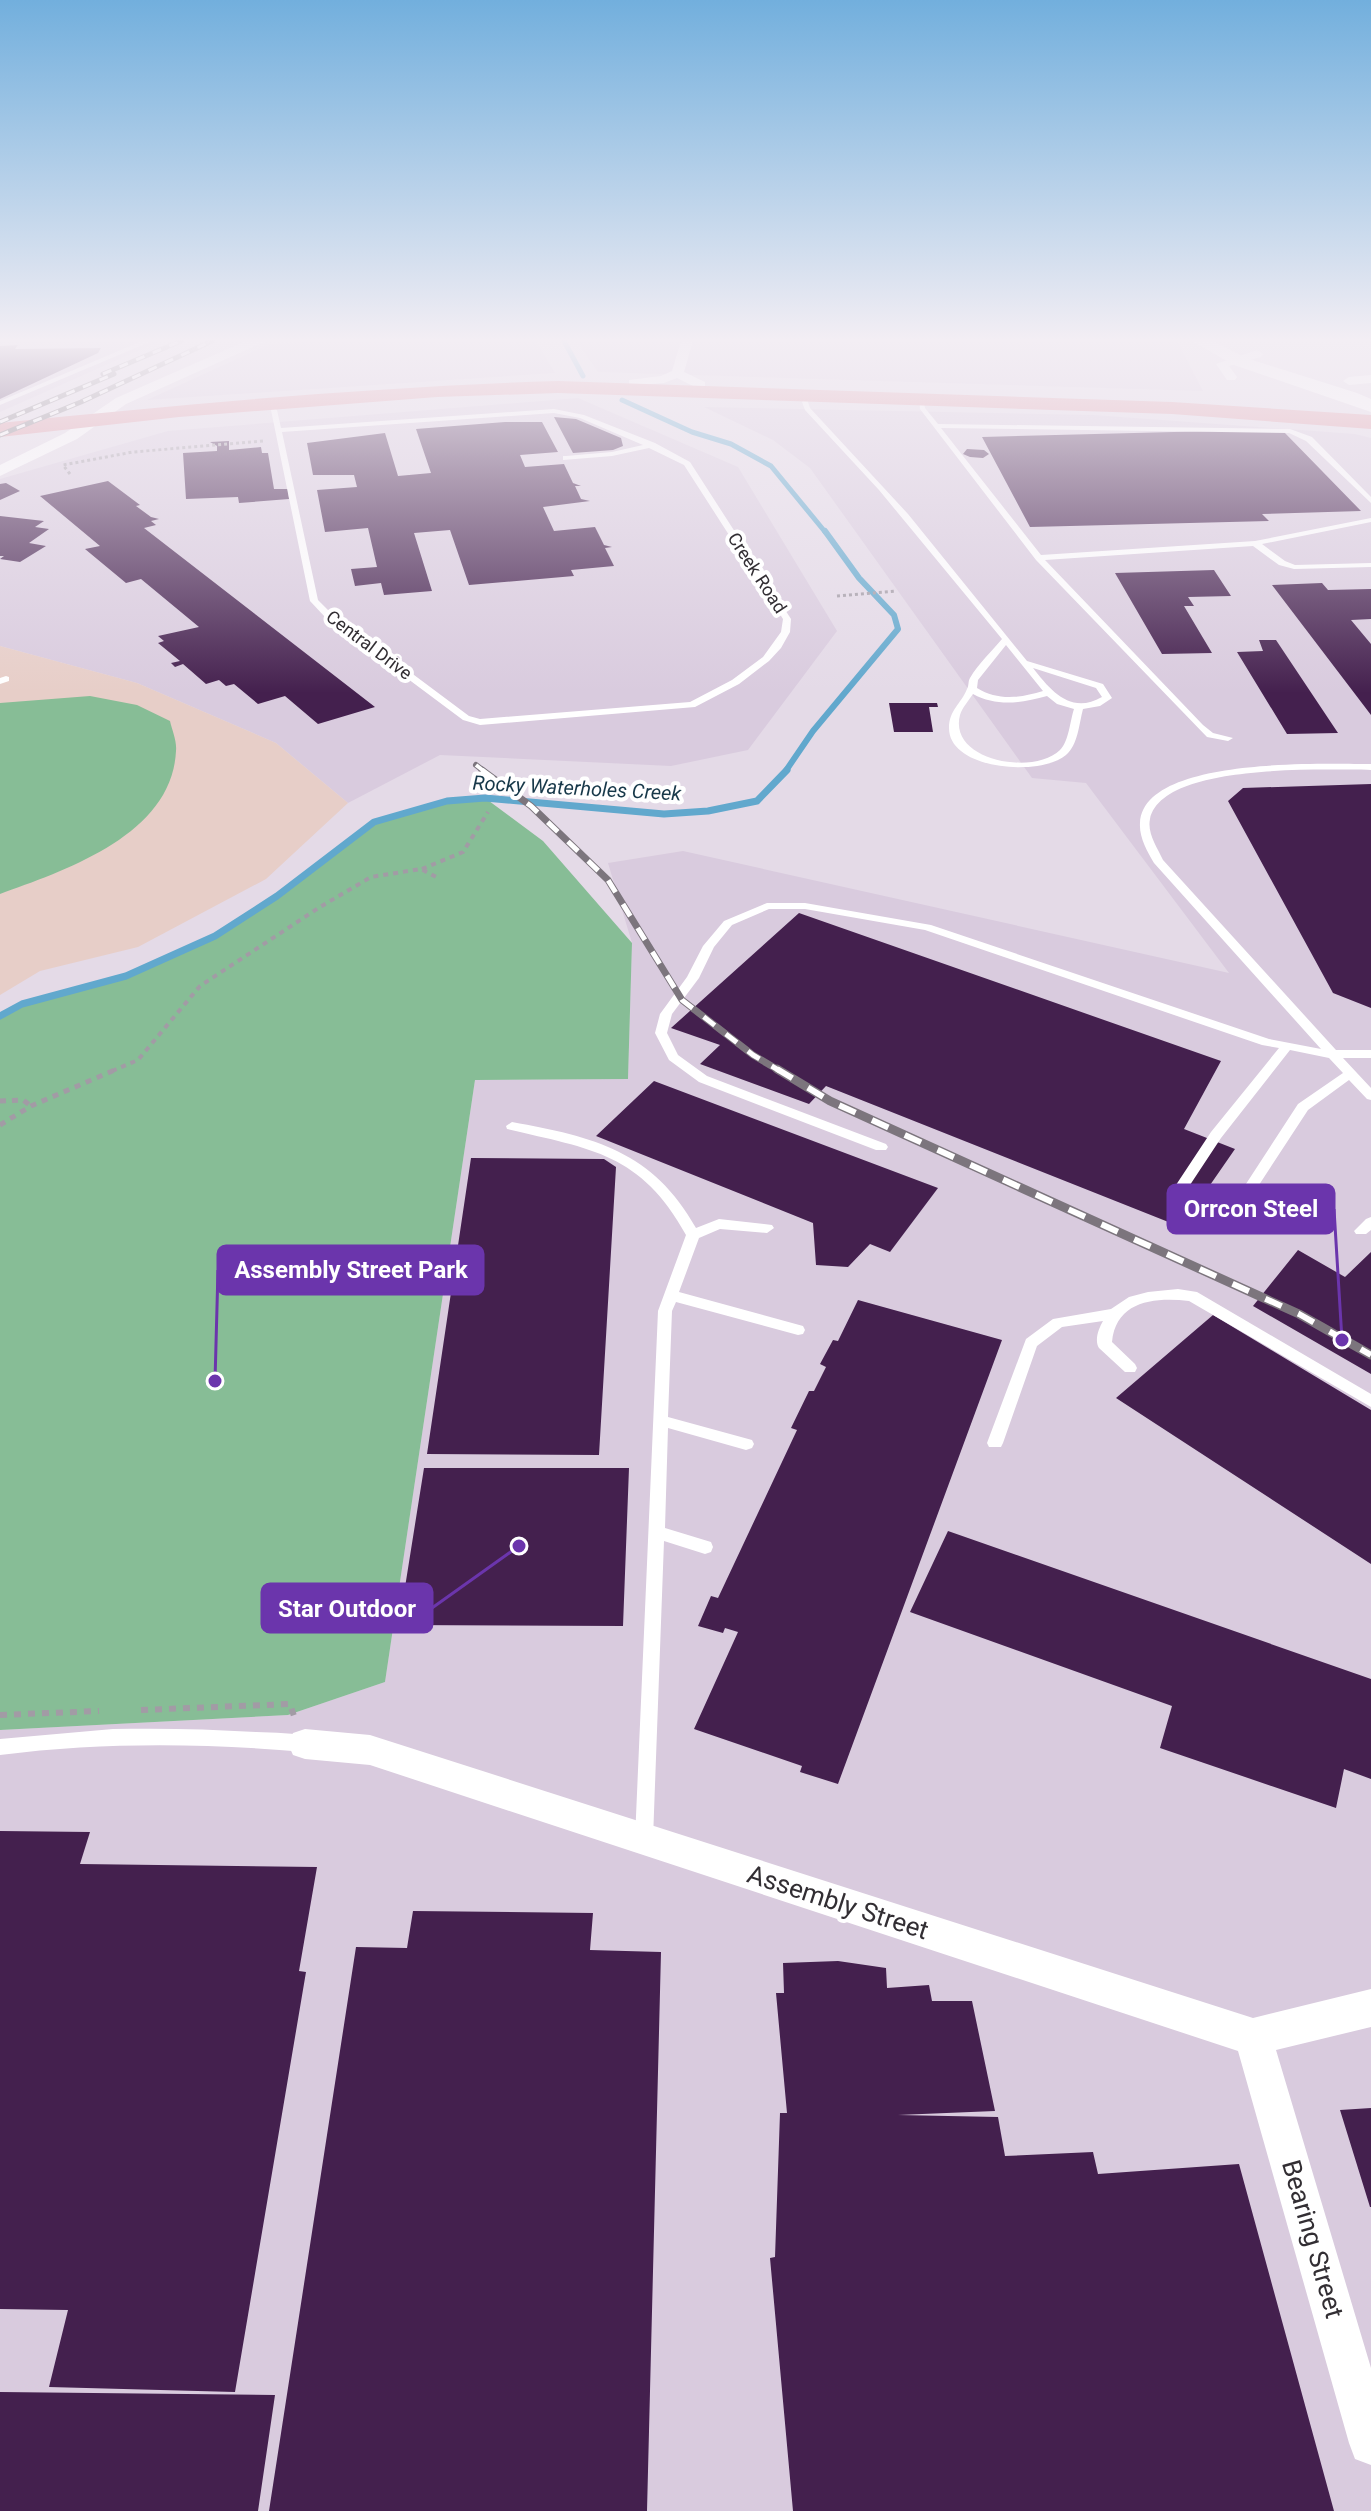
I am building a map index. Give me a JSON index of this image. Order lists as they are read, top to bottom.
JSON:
{
  "streets": {
    "street": ["Assembly Street", "Bearing Street"],
    "lane": ["Creek Road", "Central Drive"]
  },
  "crossings": [
    ["Creek Road", "Central Drive"],
    ["Assembly Street", "Bearing Street"]
  ],
  "water": ["Rocky Waterholes Creek"],
  "places": ["Orrcon Steel", "Assembly Street Park", "Star Outdoor"]
}
